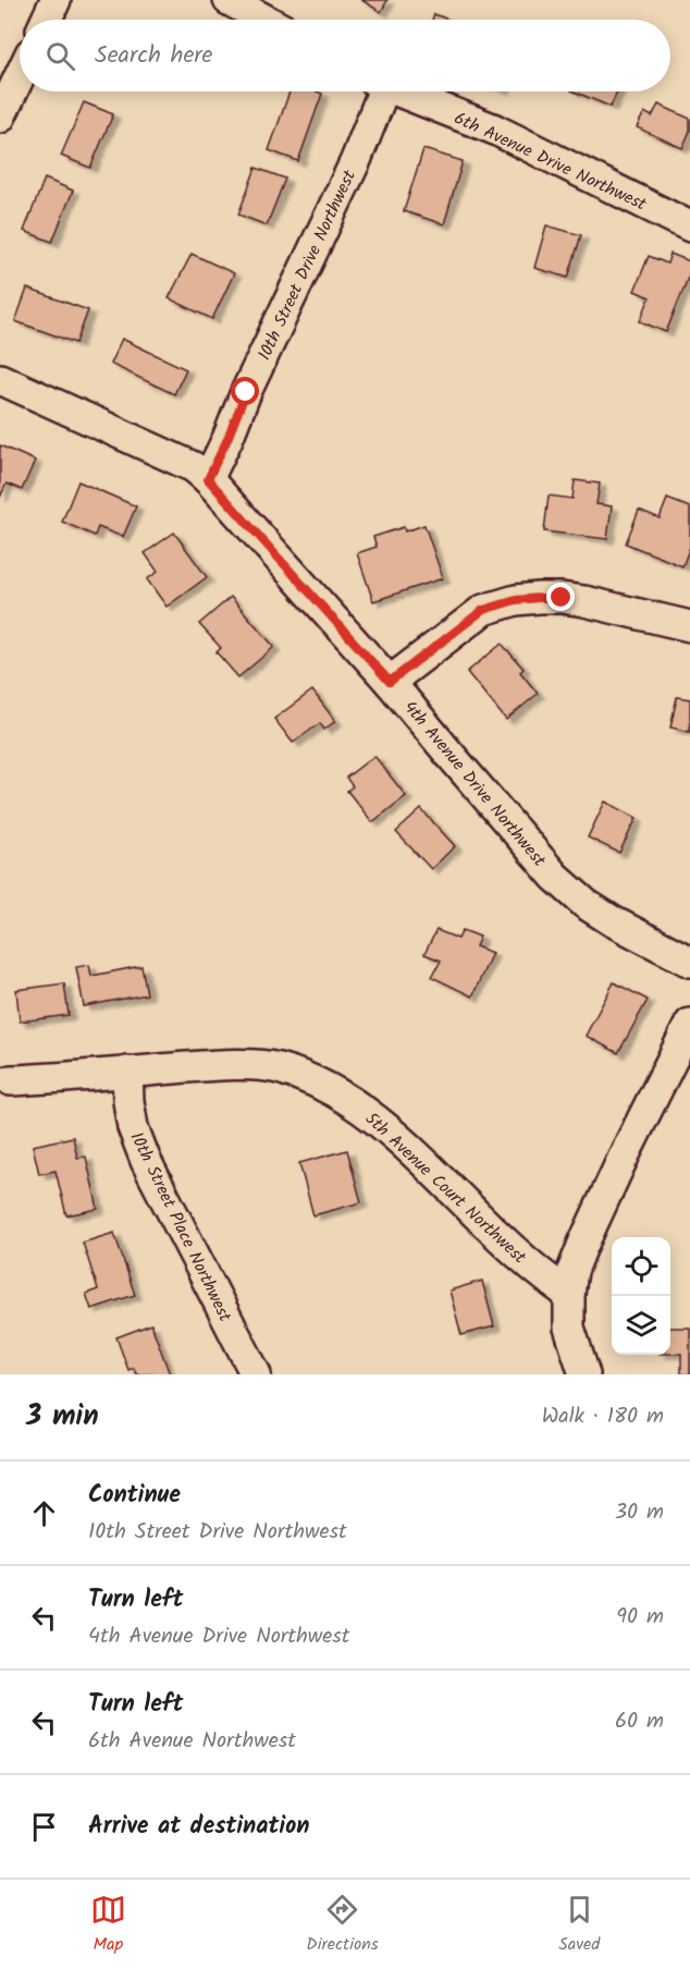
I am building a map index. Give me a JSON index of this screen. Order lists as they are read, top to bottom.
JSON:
{
  "streets": {
    "street": [
      "6th Avenue Drive Northwest",
      "10th Street Drive Northwest",
      "4th Avenue Drive Northwest",
      "5th Avenue Court Northwest",
      "10th Street Place Northwest"
    ]
  },
  "crossings": [
    ["10th Street Drive Northwest", "4th Avenue Drive Northwest"],
    ["5th Avenue Court Northwest", "10th Street Place Northwest"]
  ],
  "page": {
    "search": "Search here",
    "heading": ["3 min", "Walk · 180 m"],
    "list": [
      ["Continue", "10th Street Drive Northwest", "30 m"],
      ["Turn left", "4th Avenue Drive Northwest", "90 m"],
      ["Turn left", "6th Avenue Northwest", "60 m"],
      "Arrive at destination"
    ],
    "nav": ["Map", "Directions", "Saved"]
  }
}
